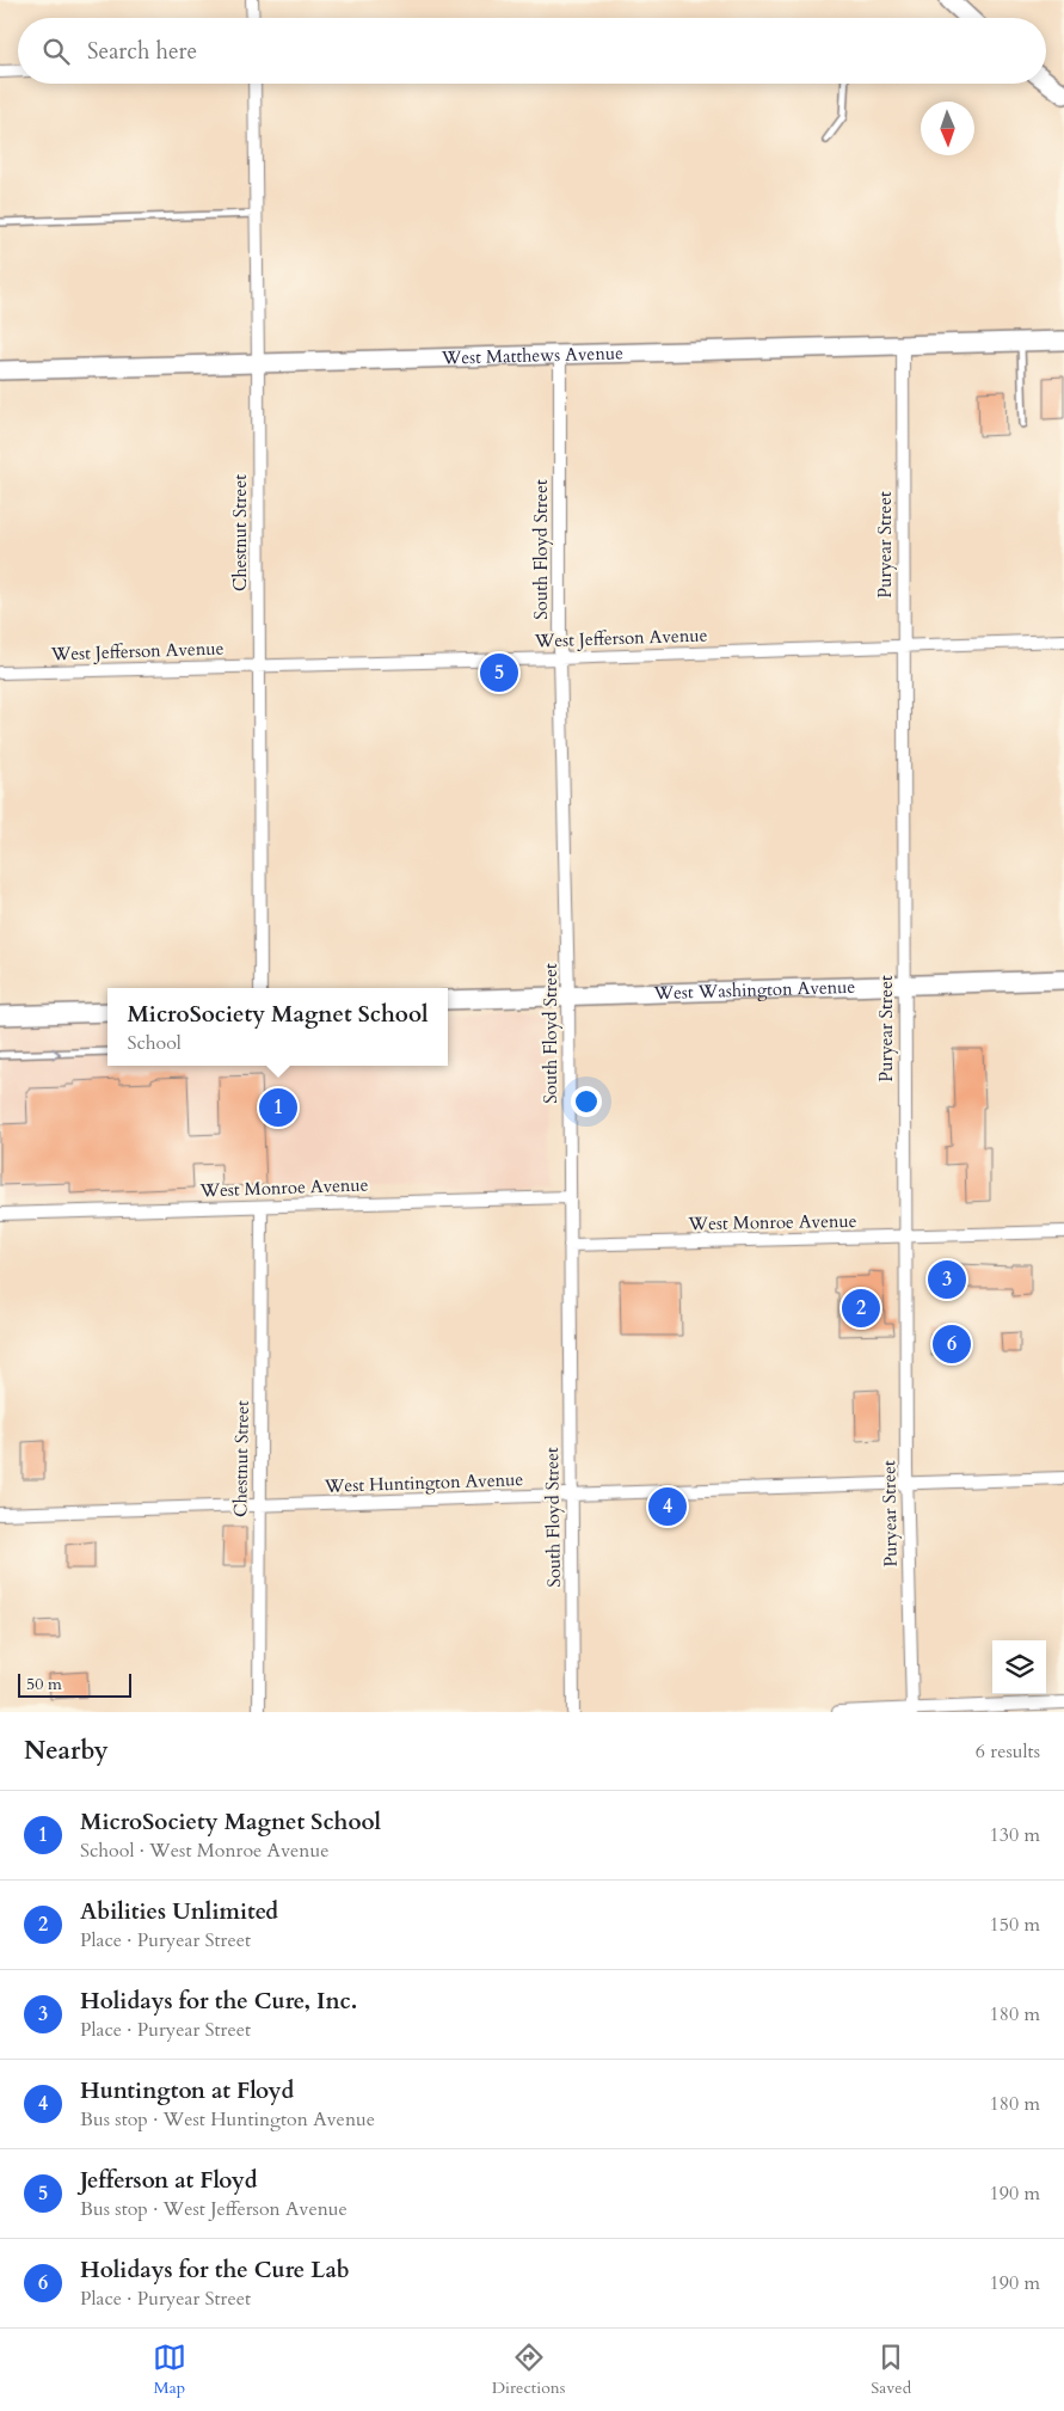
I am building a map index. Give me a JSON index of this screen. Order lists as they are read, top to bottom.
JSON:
{
  "streets": {
    "street": [
      "West Matthews Avenue",
      "Chestnut Street",
      "Puryear Street",
      "South Floyd Street",
      "West Jefferson Avenue",
      "West Washington Avenue",
      "West Monroe Avenue",
      "West Huntington Avenue"
    ]
  },
  "crossings": [
    ["West Matthews Avenue", "Chestnut Street"],
    ["West Matthews Avenue", "Puryear Street"],
    ["West Matthews Avenue", "South Floyd Street"],
    ["Chestnut Street", "West Jefferson Avenue"],
    ["Chestnut Street", "West Monroe Avenue"],
    ["Chestnut Street", "West Huntington Avenue"],
    ["Puryear Street", "West Jefferson Avenue"],
    ["Puryear Street", "West Washington Avenue"],
    ["Puryear Street", "West Monroe Avenue"],
    ["Puryear Street", "West Huntington Avenue"],
    ["South Floyd Street", "West Jefferson Avenue"],
    ["South Floyd Street", "West Washington Avenue"],
    ["South Floyd Street", "West Monroe Avenue"],
    ["South Floyd Street", "West Huntington Avenue"]
  ],
  "scale_bar": "50 m",
  "north": "bottom",
  "page": {
    "search": "Search here",
    "pins": [
      "5",
      "1",
      "3",
      "2",
      "6",
      "4"
    ],
    "popup": ["MicroSociety Magnet School", "School"],
    "scale": "50 m",
    "heading": ["Nearby", "6 results"],
    "list": [
      {
        "mark": "1",
        "name": "MicroSociety Magnet School",
        "note": "School · West Monroe Avenue",
        "value": "130 m"
      },
      {
        "mark": "2",
        "name": "Abilities Unlimited",
        "note": "Place · Puryear Street",
        "value": "150 m"
      },
      {
        "mark": "3",
        "name": "Holidays for the Cure, Inc.",
        "note": "Place · Puryear Street",
        "value": "180 m"
      },
      {
        "mark": "4",
        "name": "Huntington at Floyd",
        "note": "Bus stop · West Huntington Avenue",
        "value": "180 m"
      },
      {
        "mark": "5",
        "name": "Jefferson at Floyd",
        "note": "Bus stop · West Jefferson Avenue",
        "value": "190 m"
      },
      {
        "mark": "6",
        "name": "Holidays for the Cure Lab",
        "note": "Place · Puryear Street",
        "value": "190 m"
      }
    ],
    "nav": ["Map", "Directions", "Saved"]
  }
}
